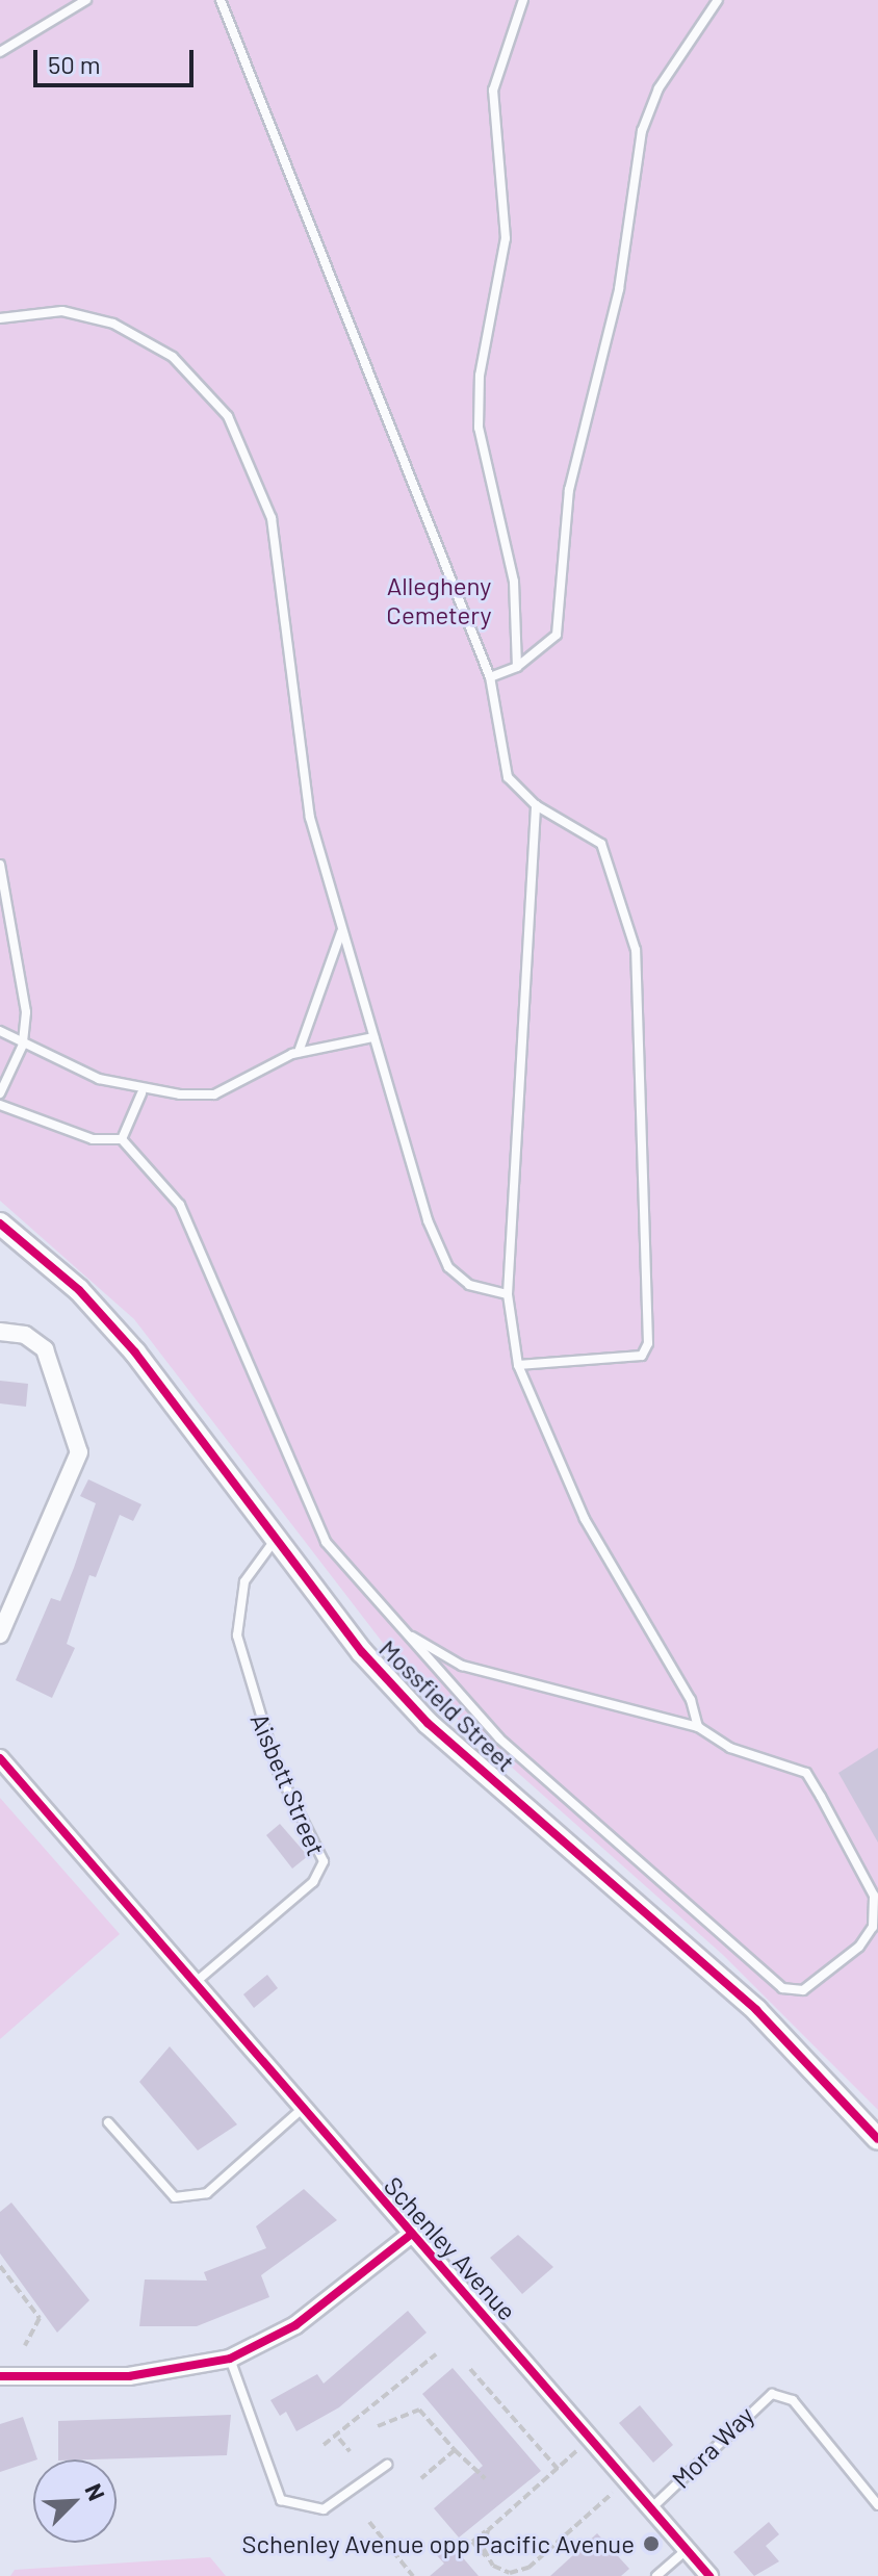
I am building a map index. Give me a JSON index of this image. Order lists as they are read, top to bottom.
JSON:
{
  "streets": {
    "street": ["Mossfield Street", "Schenley Avenue"],
    "lane": ["Aisbett Street", "Mora Way"]
  },
  "crossings": [
    ["Mossfield Street", "Aisbett Street"],
    ["Aisbett Street", "Schenley Avenue"],
    ["Schenley Avenue", "Mora Way"]
  ],
  "parks": ["Allegheny Cemetery"],
  "places": ["Schenley Avenue opp Pacific Avenue"],
  "scale_bar": "50 m",
  "north": "top right"
}
